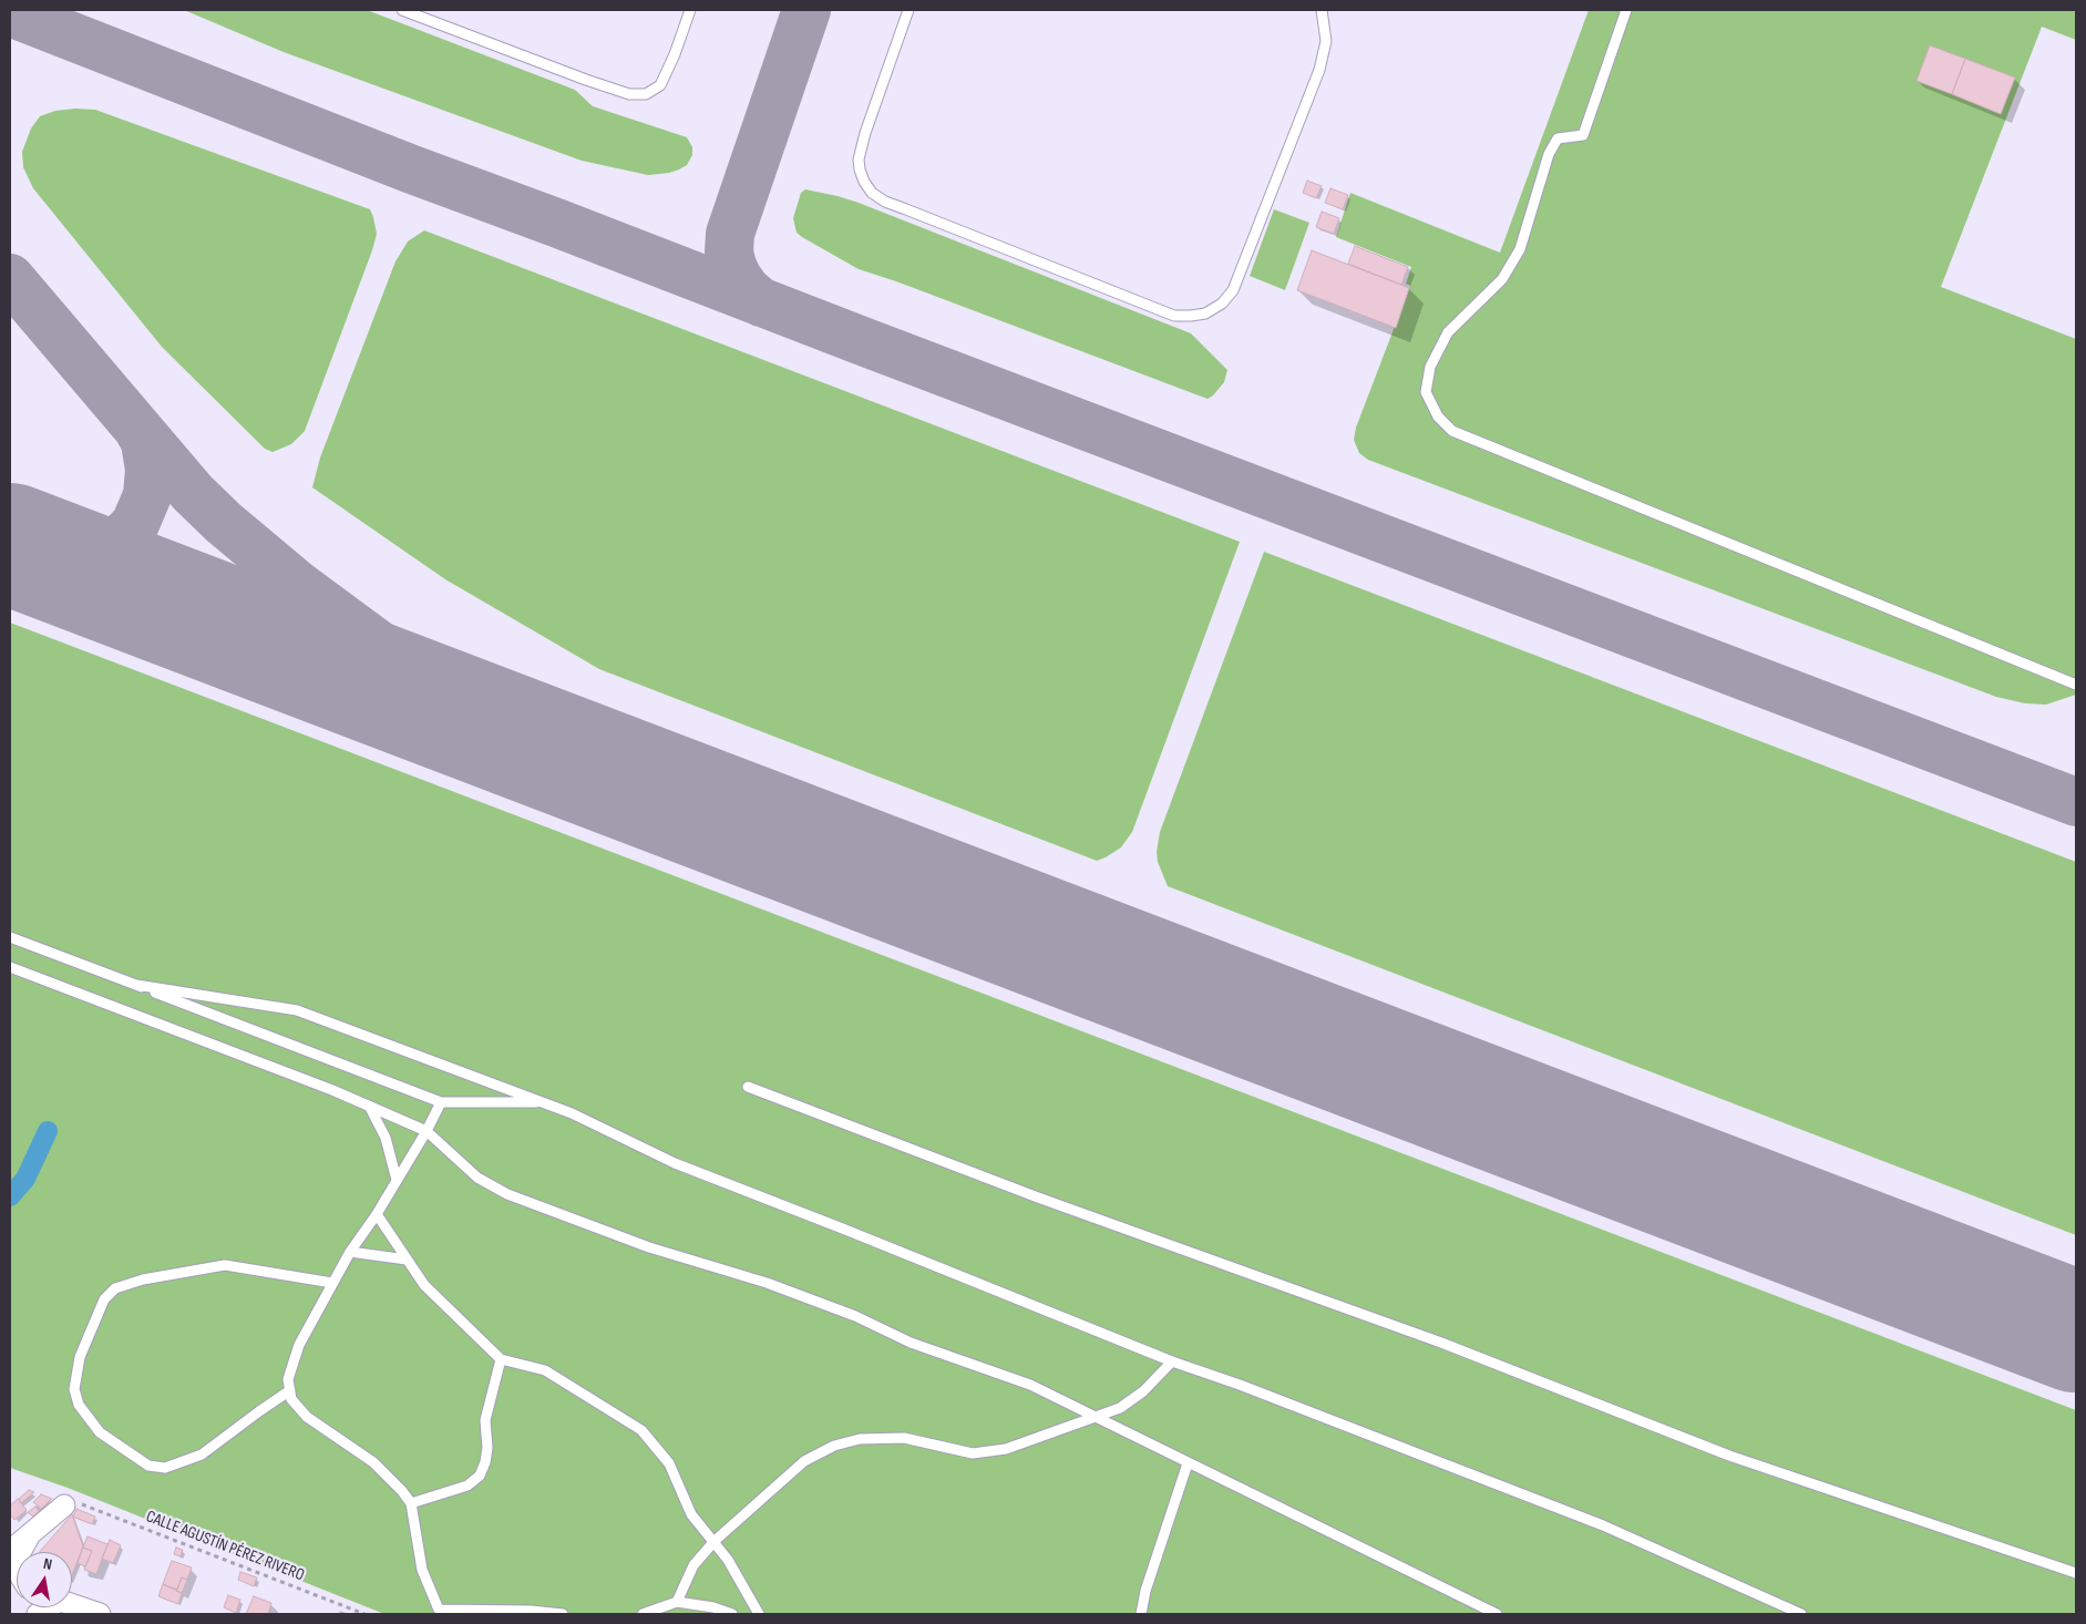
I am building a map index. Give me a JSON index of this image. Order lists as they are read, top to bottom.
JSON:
{
  "streets": {
    "path": ["CALLE AGUSTÍN PÉREZ RIVERO"]
  },
  "north": "top"
}
